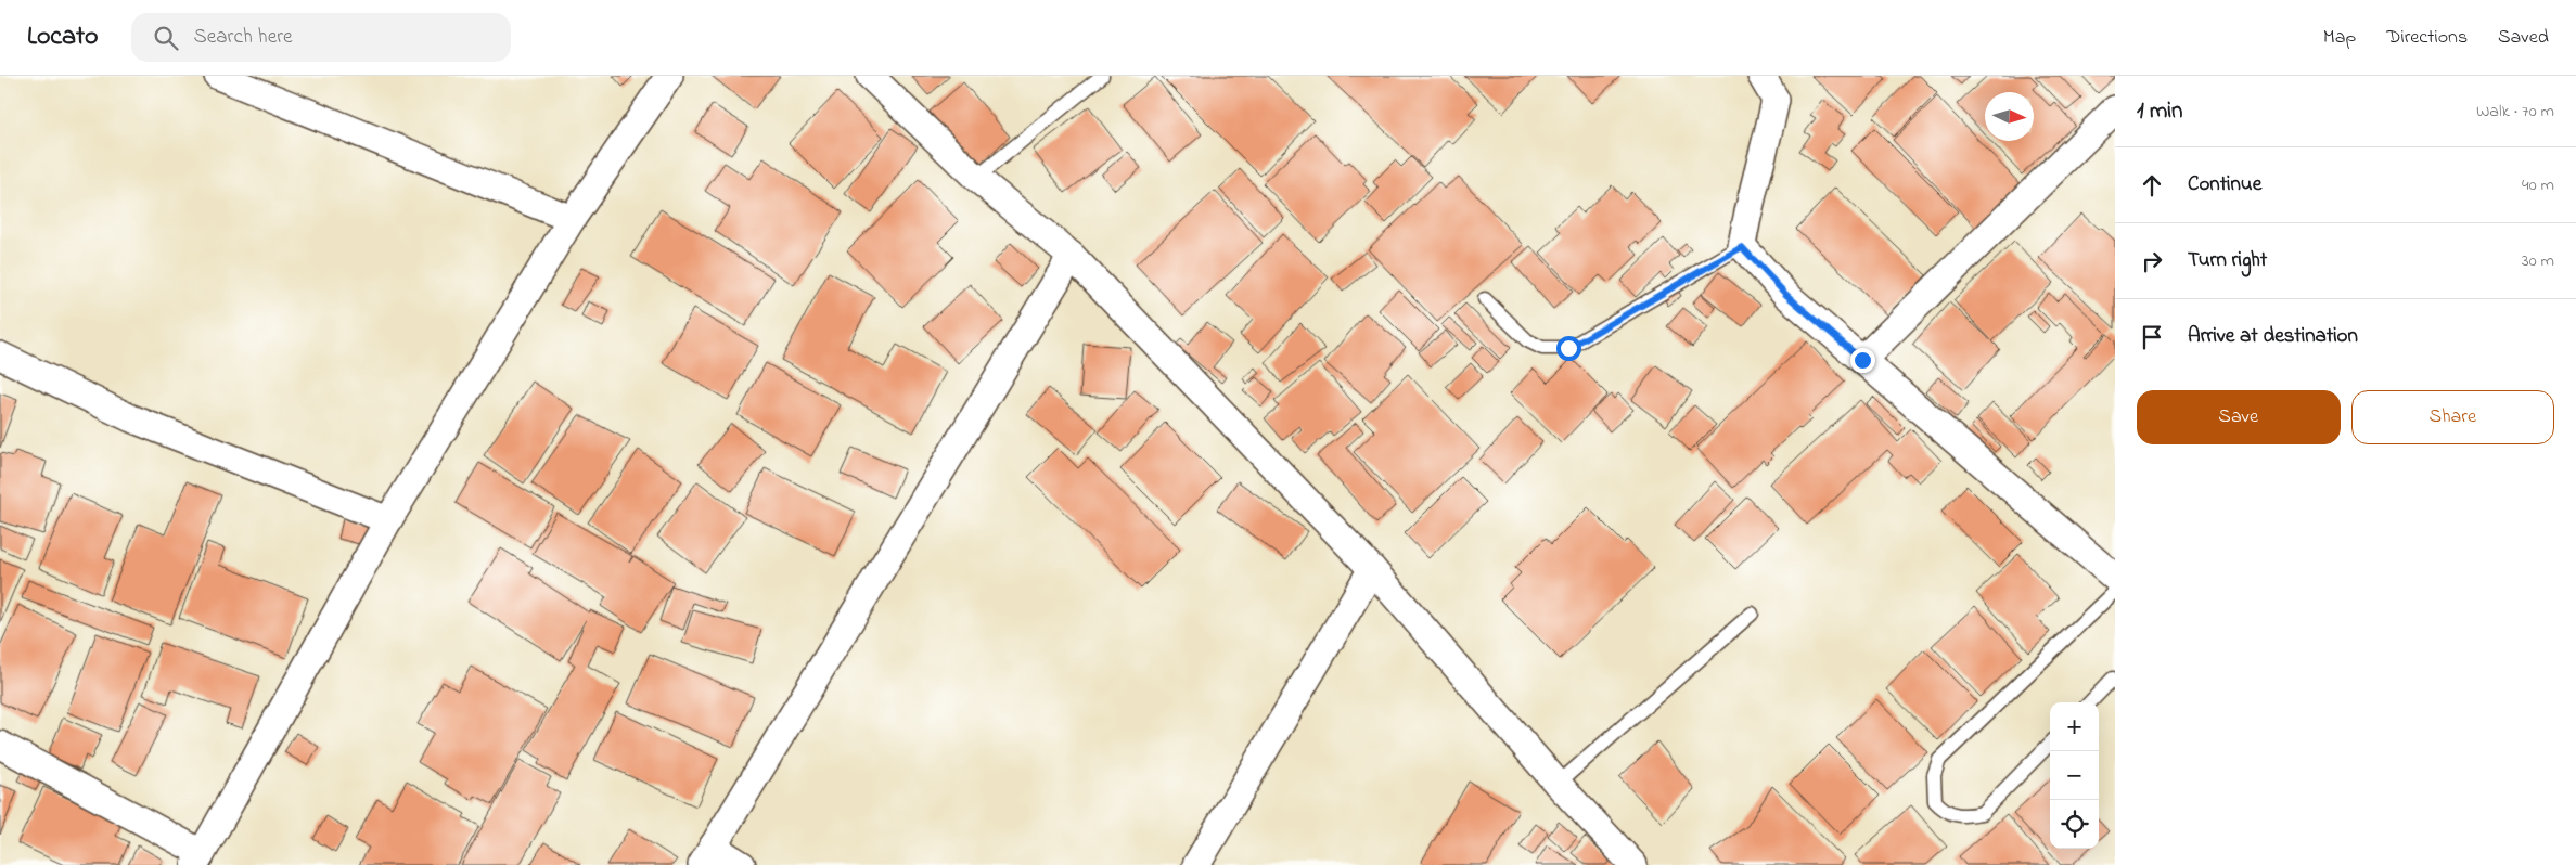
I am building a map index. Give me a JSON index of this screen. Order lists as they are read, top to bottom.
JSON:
{
  "north": "right",
  "page": {
    "header": "Locato",
    "search": "Search here",
    "nav": ["Map", "Directions", "Saved"],
    "heading": ["1 min", "Walk · 70 m"],
    "list": [
      ["Continue", "40 m"],
      ["Turn right", "30 m"],
      "Arrive at destination"
    ],
    "buttons": ["Save", "Share"],
    "map_buttons": ["+", "−"]
  }
}
